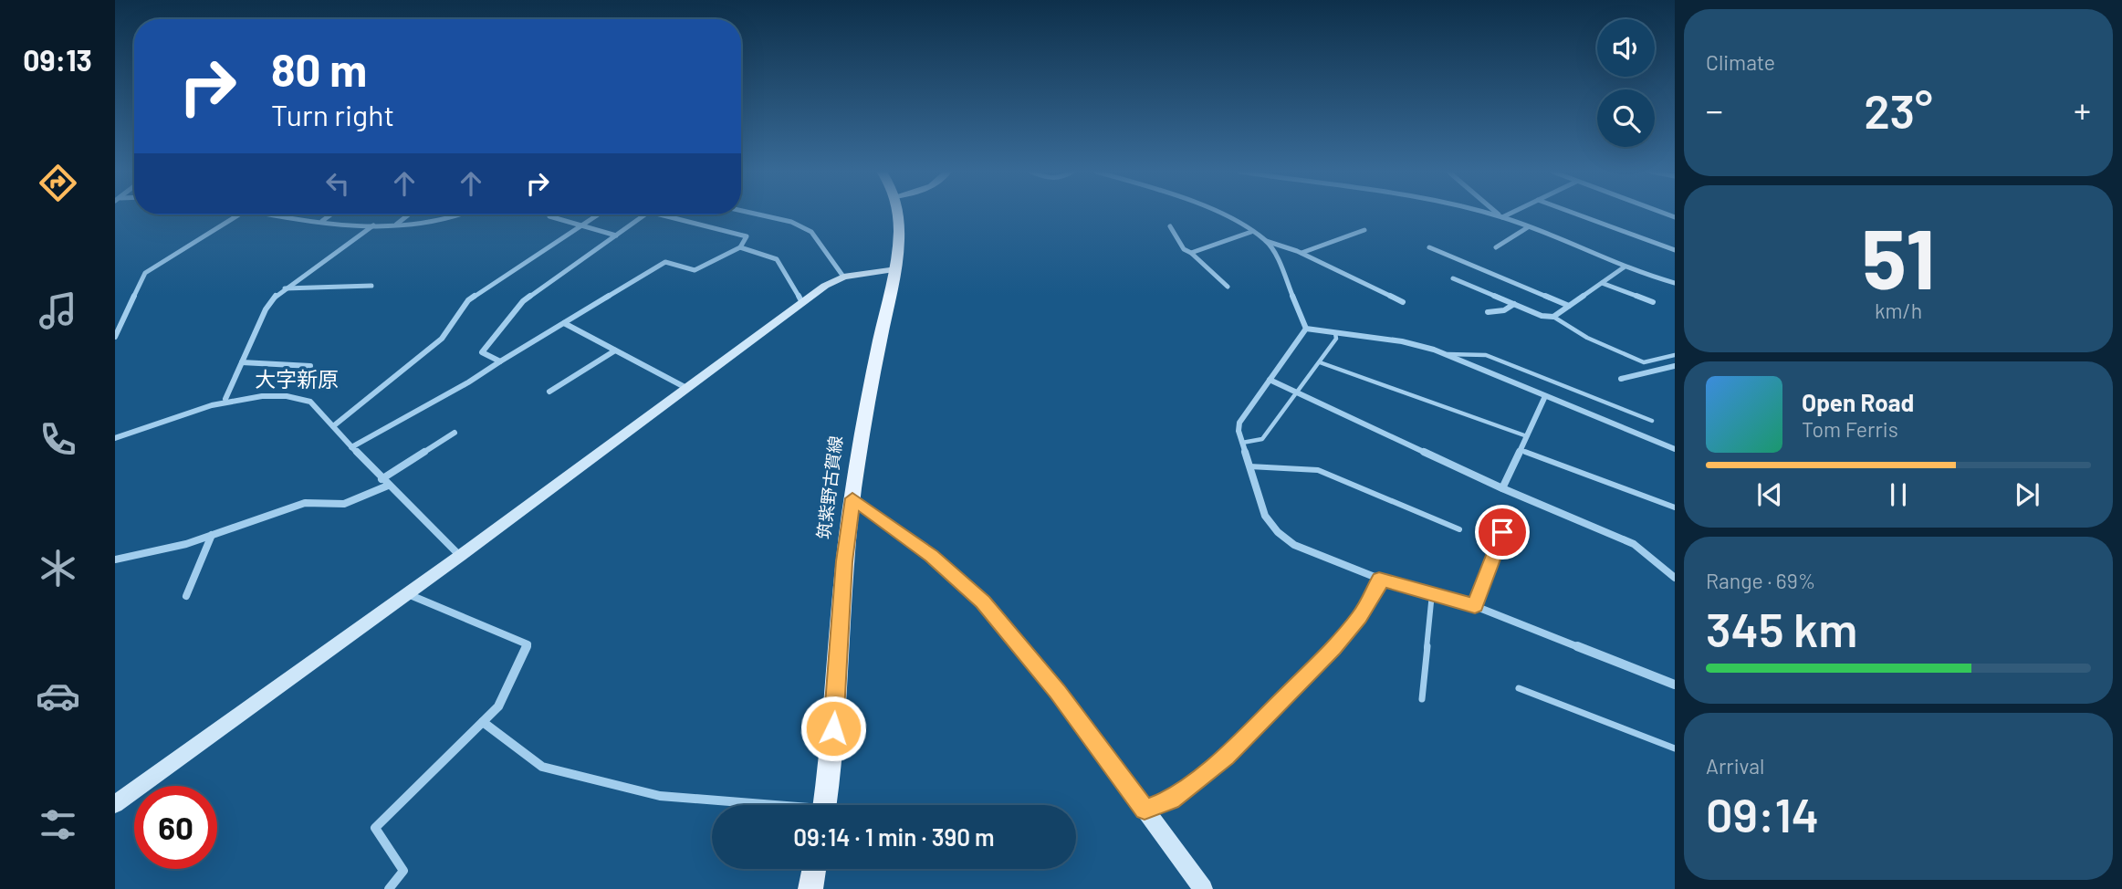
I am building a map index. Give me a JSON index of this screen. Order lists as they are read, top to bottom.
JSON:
{
  "streets": {
    "main road": ["筑紫野古賀線"]
  },
  "districts": ["大字新原"],
  "page": {
    "tabs": "09:13",
    "tile": [
      "Climate",
      ["51", "km/h"],
      ["Range · 69%", "345 km"],
      ["Arrival", "09:14"]
    ],
    "turn": ["80 m", "Turn right"],
    "heat": ["−", "23°", "+"],
    "song": ["Open Road", "Tom Ferris"],
    "limit": "60",
    "trip": "09:14 · 1 min · 390 m"
  }
}
